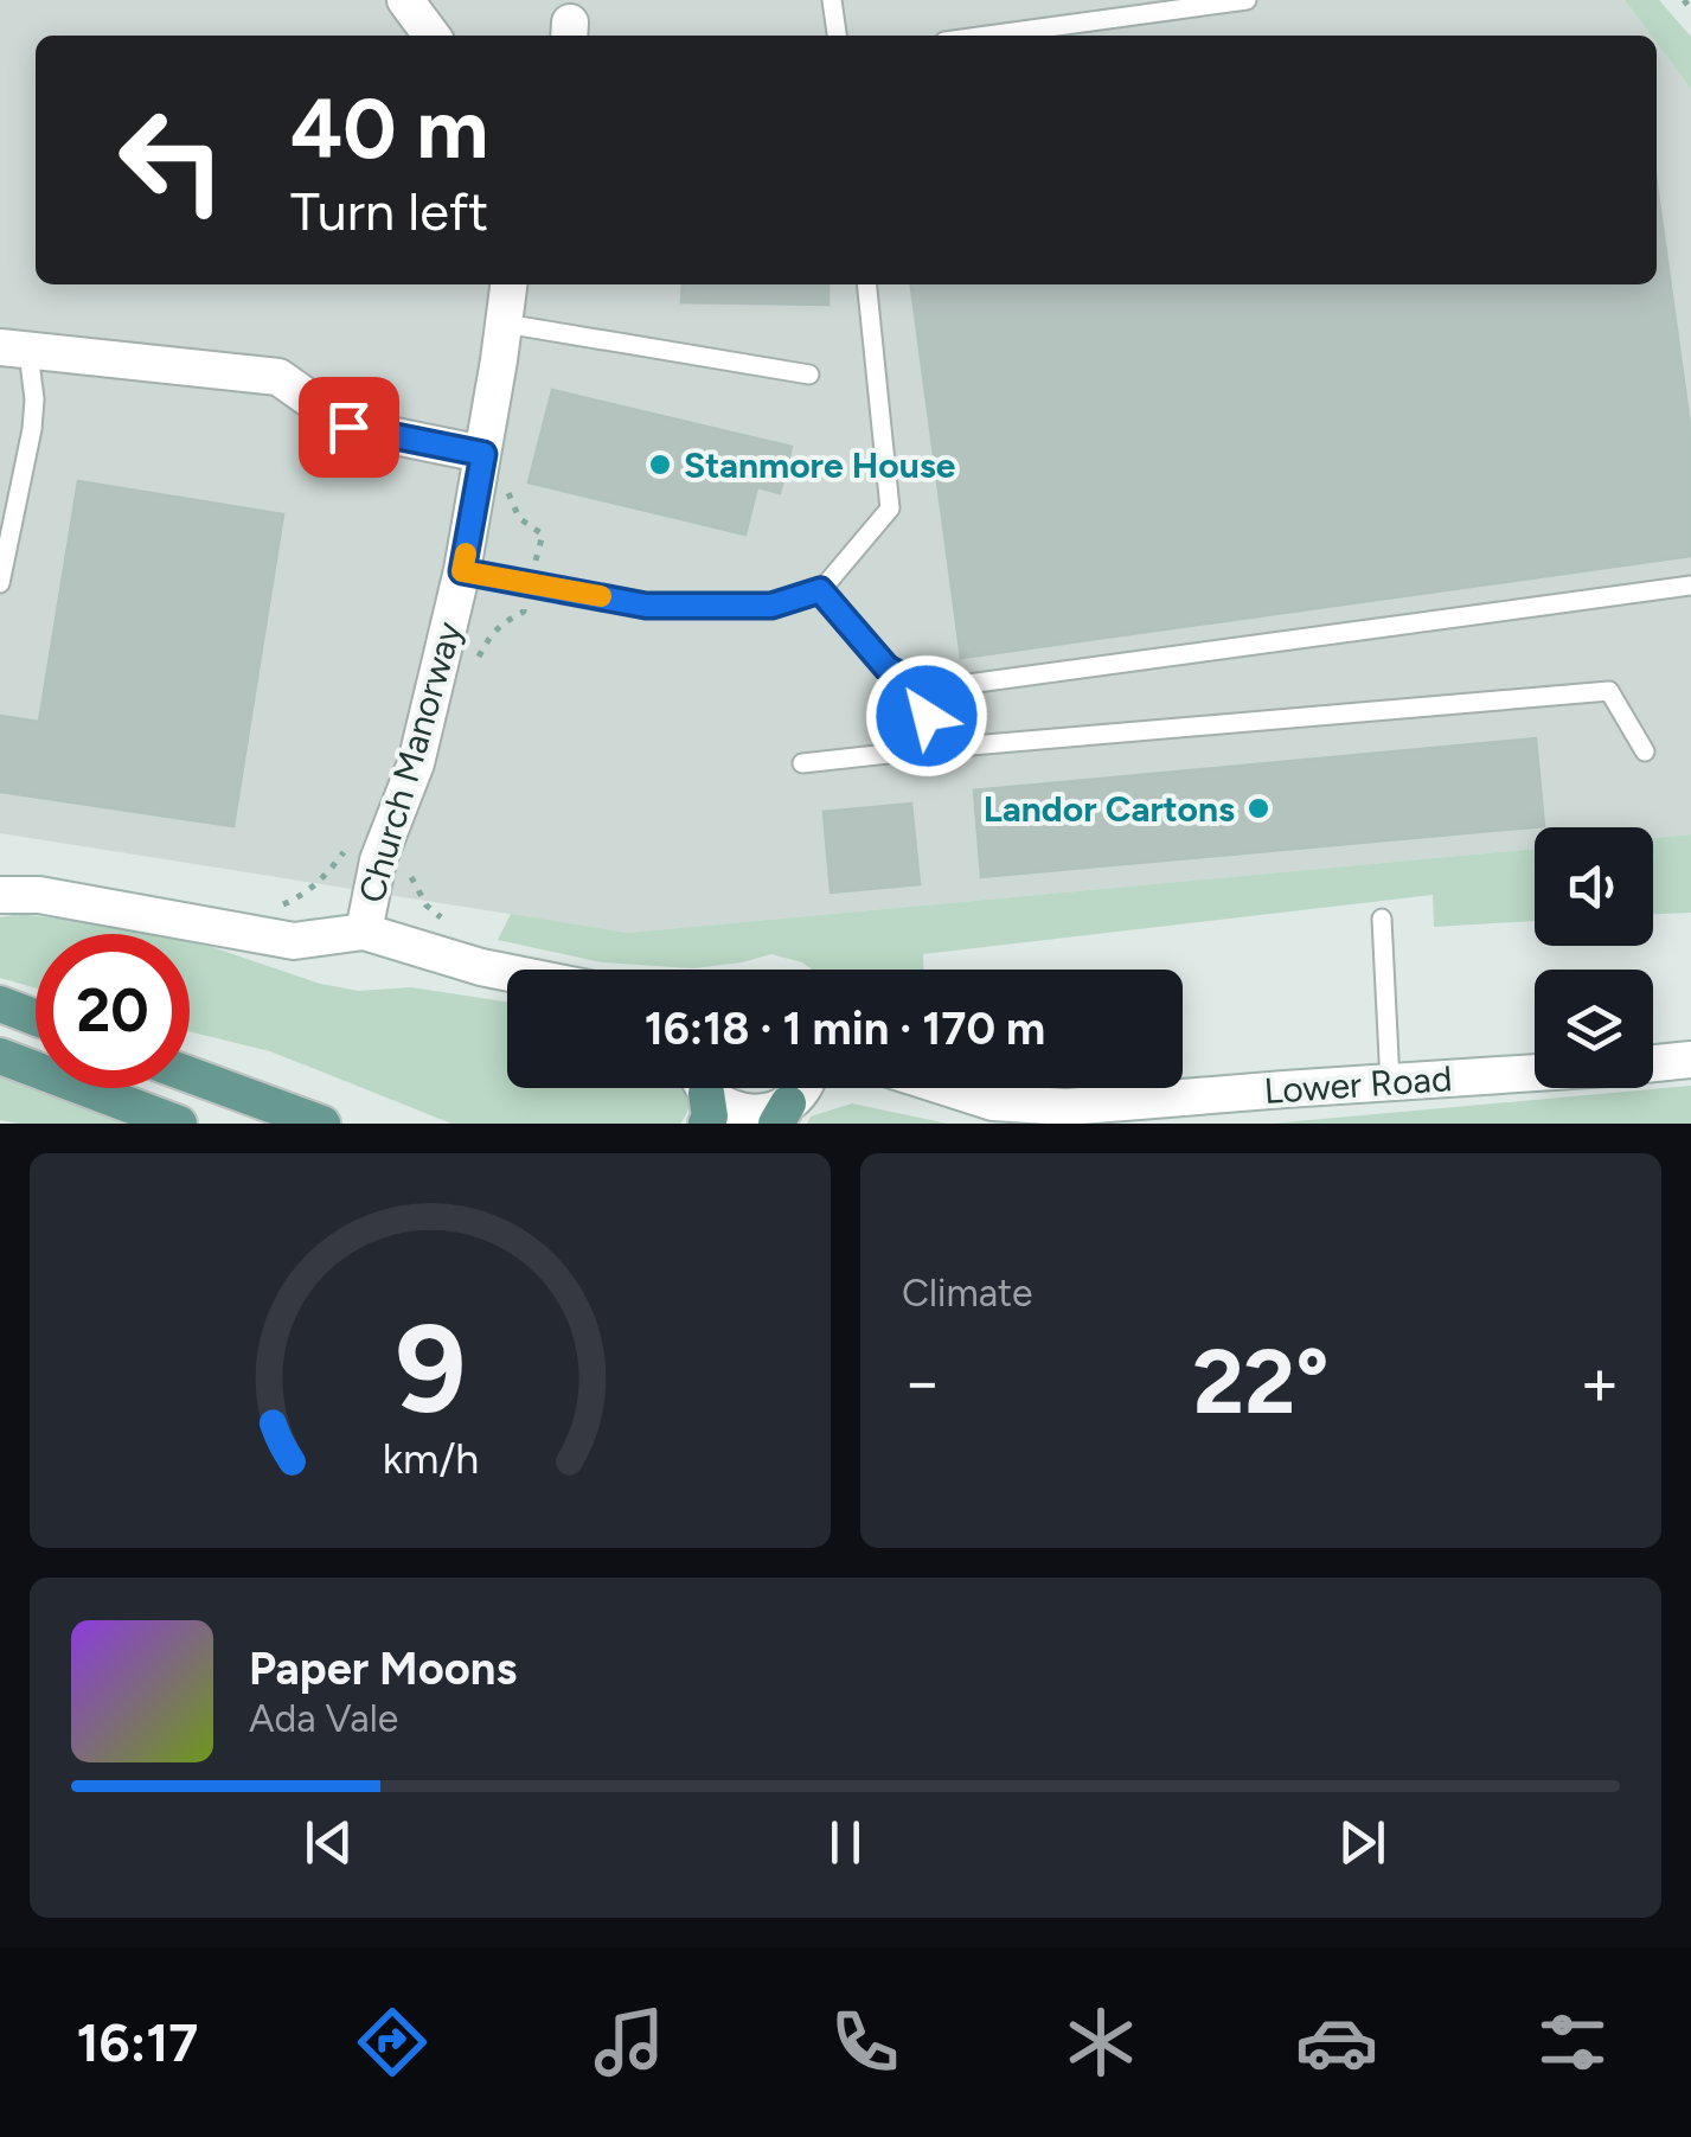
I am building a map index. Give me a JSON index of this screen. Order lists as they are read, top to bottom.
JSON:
{
  "streets": {
    "street": ["Church Manorway", "Lower Road"]
  },
  "places": ["Stanmore House", "Landor Cartons"],
  "page": {
    "turn": ["40 m", "Turn left"],
    "limit": "20",
    "trip": "16:18 · 1 min · 170 m",
    "tile": "Climate",
    "heat": ["−", "22°", "+"],
    "song": ["Paper Moons", "Ada Vale"],
    "tabs": "16:17",
    "gauge": ["9", "km/h"]
  }
}
